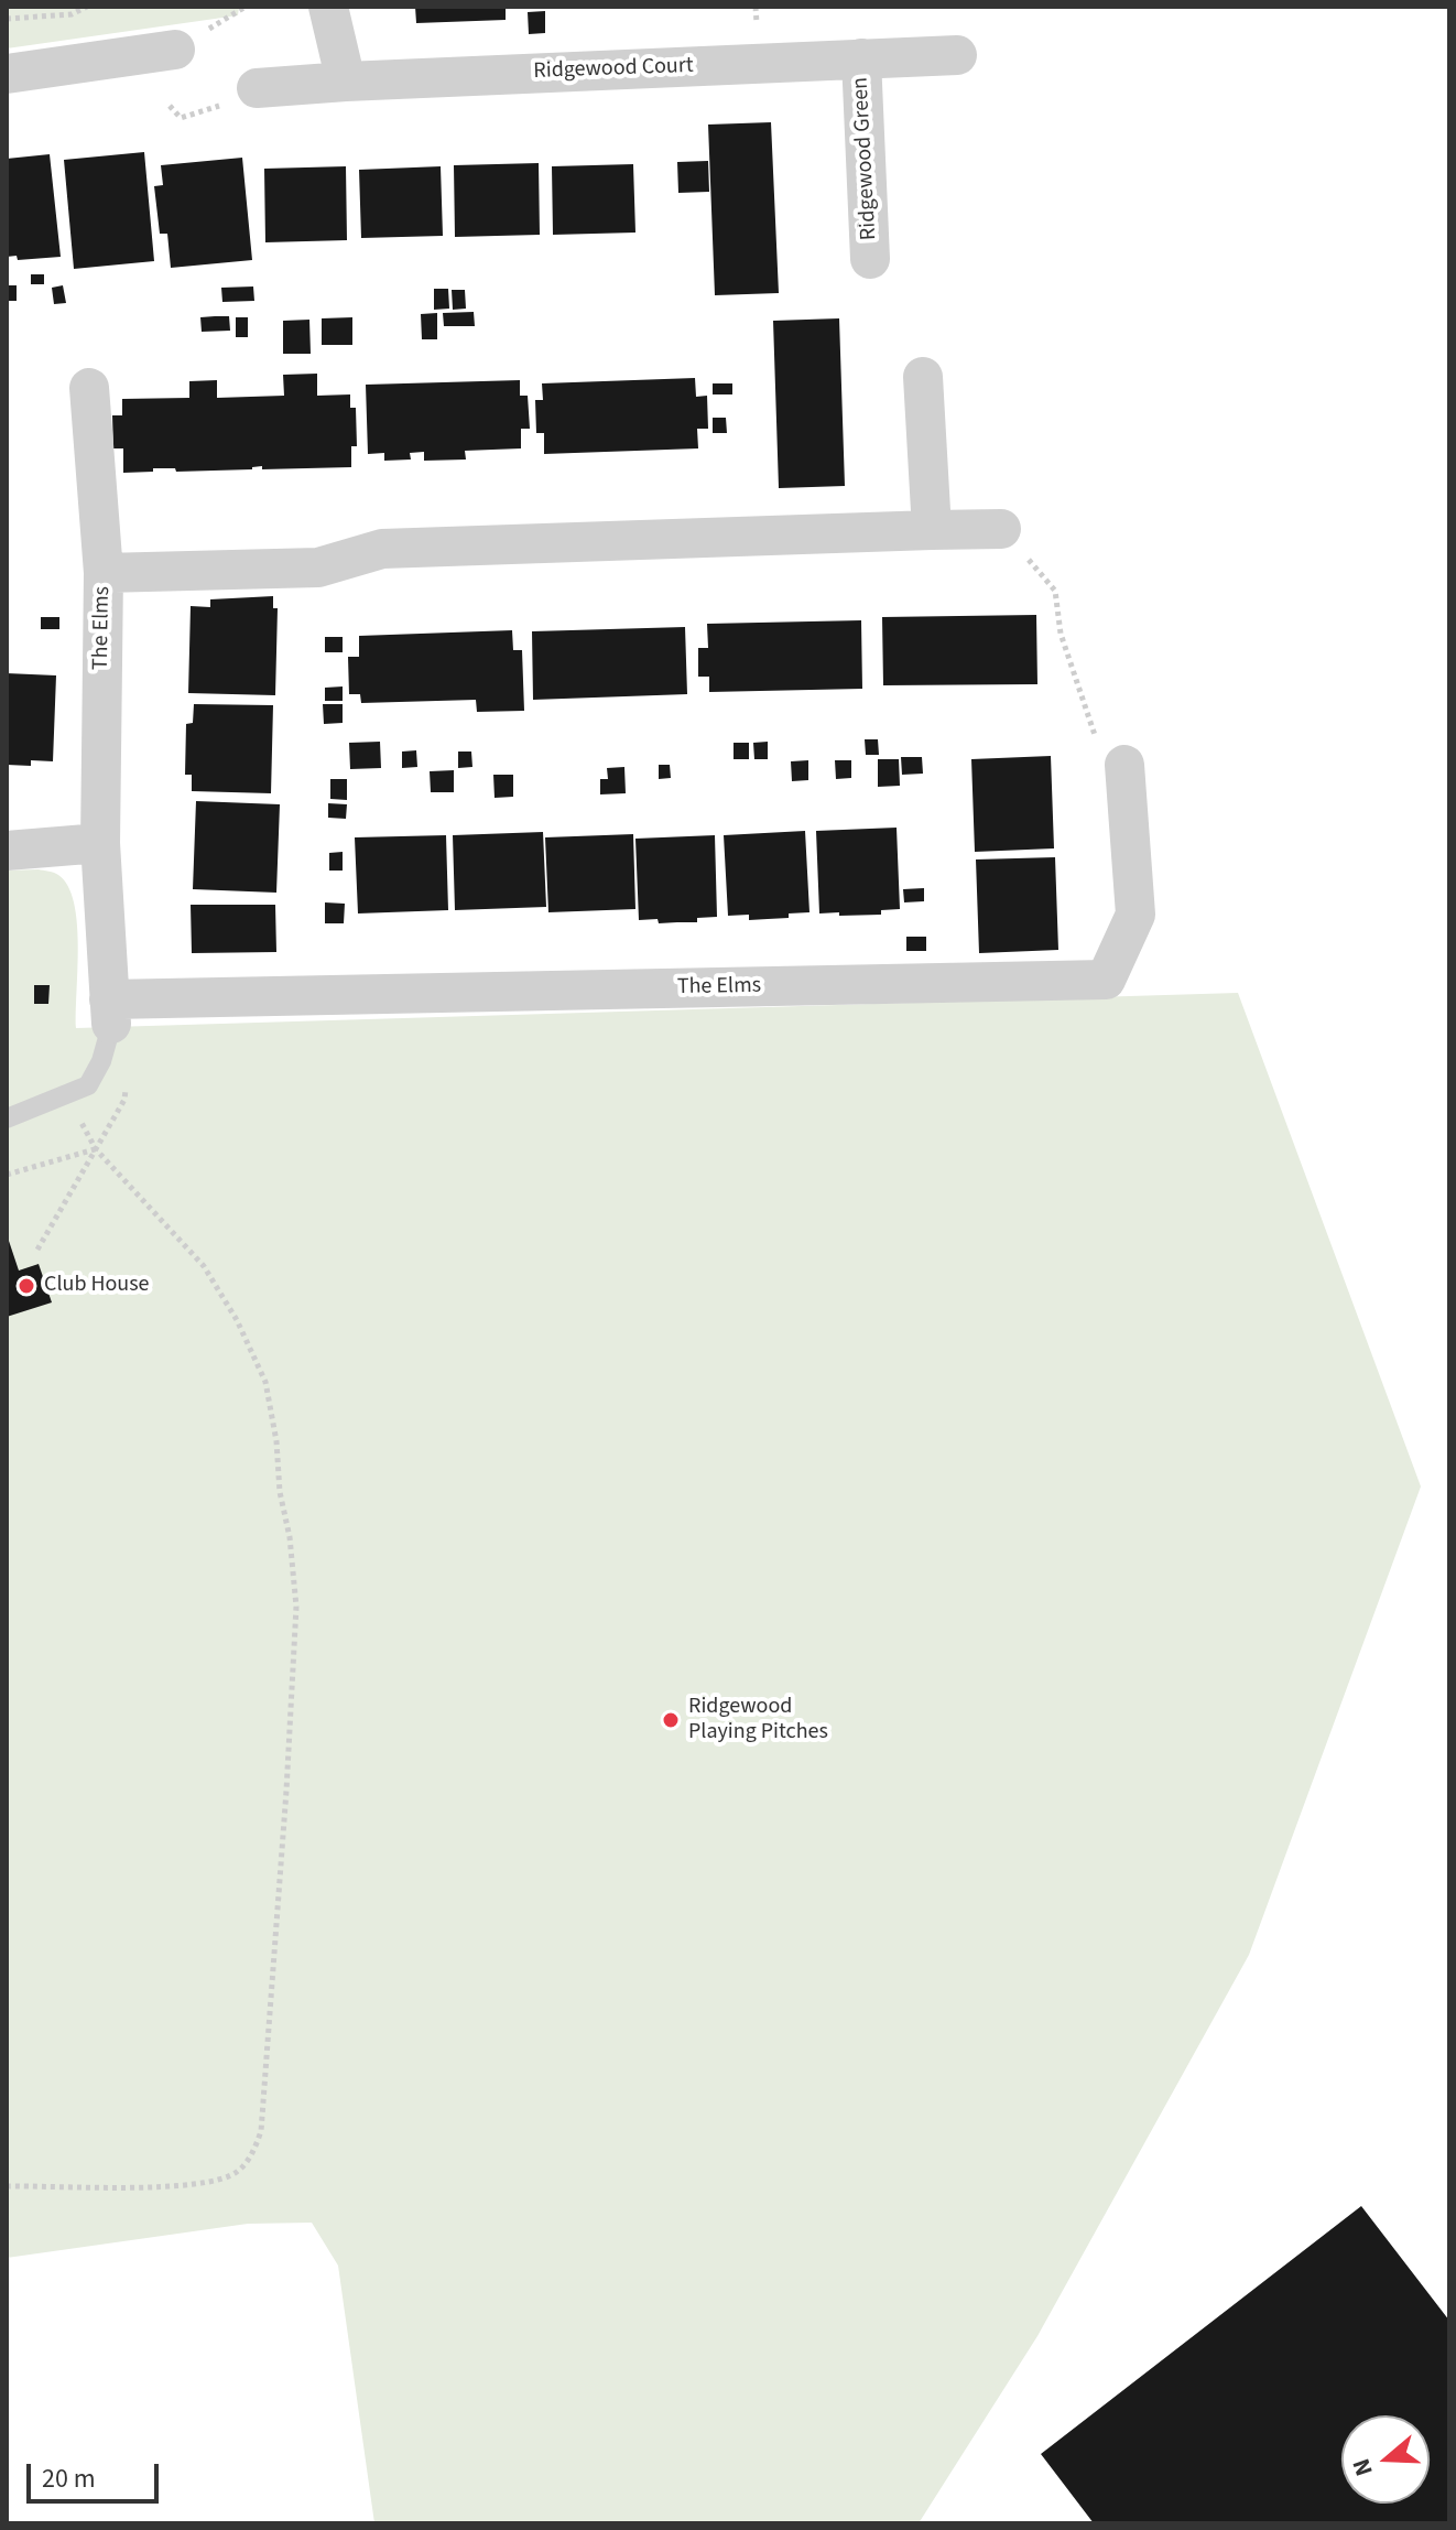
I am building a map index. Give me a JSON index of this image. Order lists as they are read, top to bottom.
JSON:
{
  "streets": {
    "street": ["Ridgewood Court", "Ridgewood Green", "The Elms"]
  },
  "crossings": [
    ["Ridgewood Court", "Ridgewood Green"]
  ],
  "places": ["Club House", "Ridgewood Playing Pitches"],
  "scale_bar": "20 m",
  "north": "left"
}
